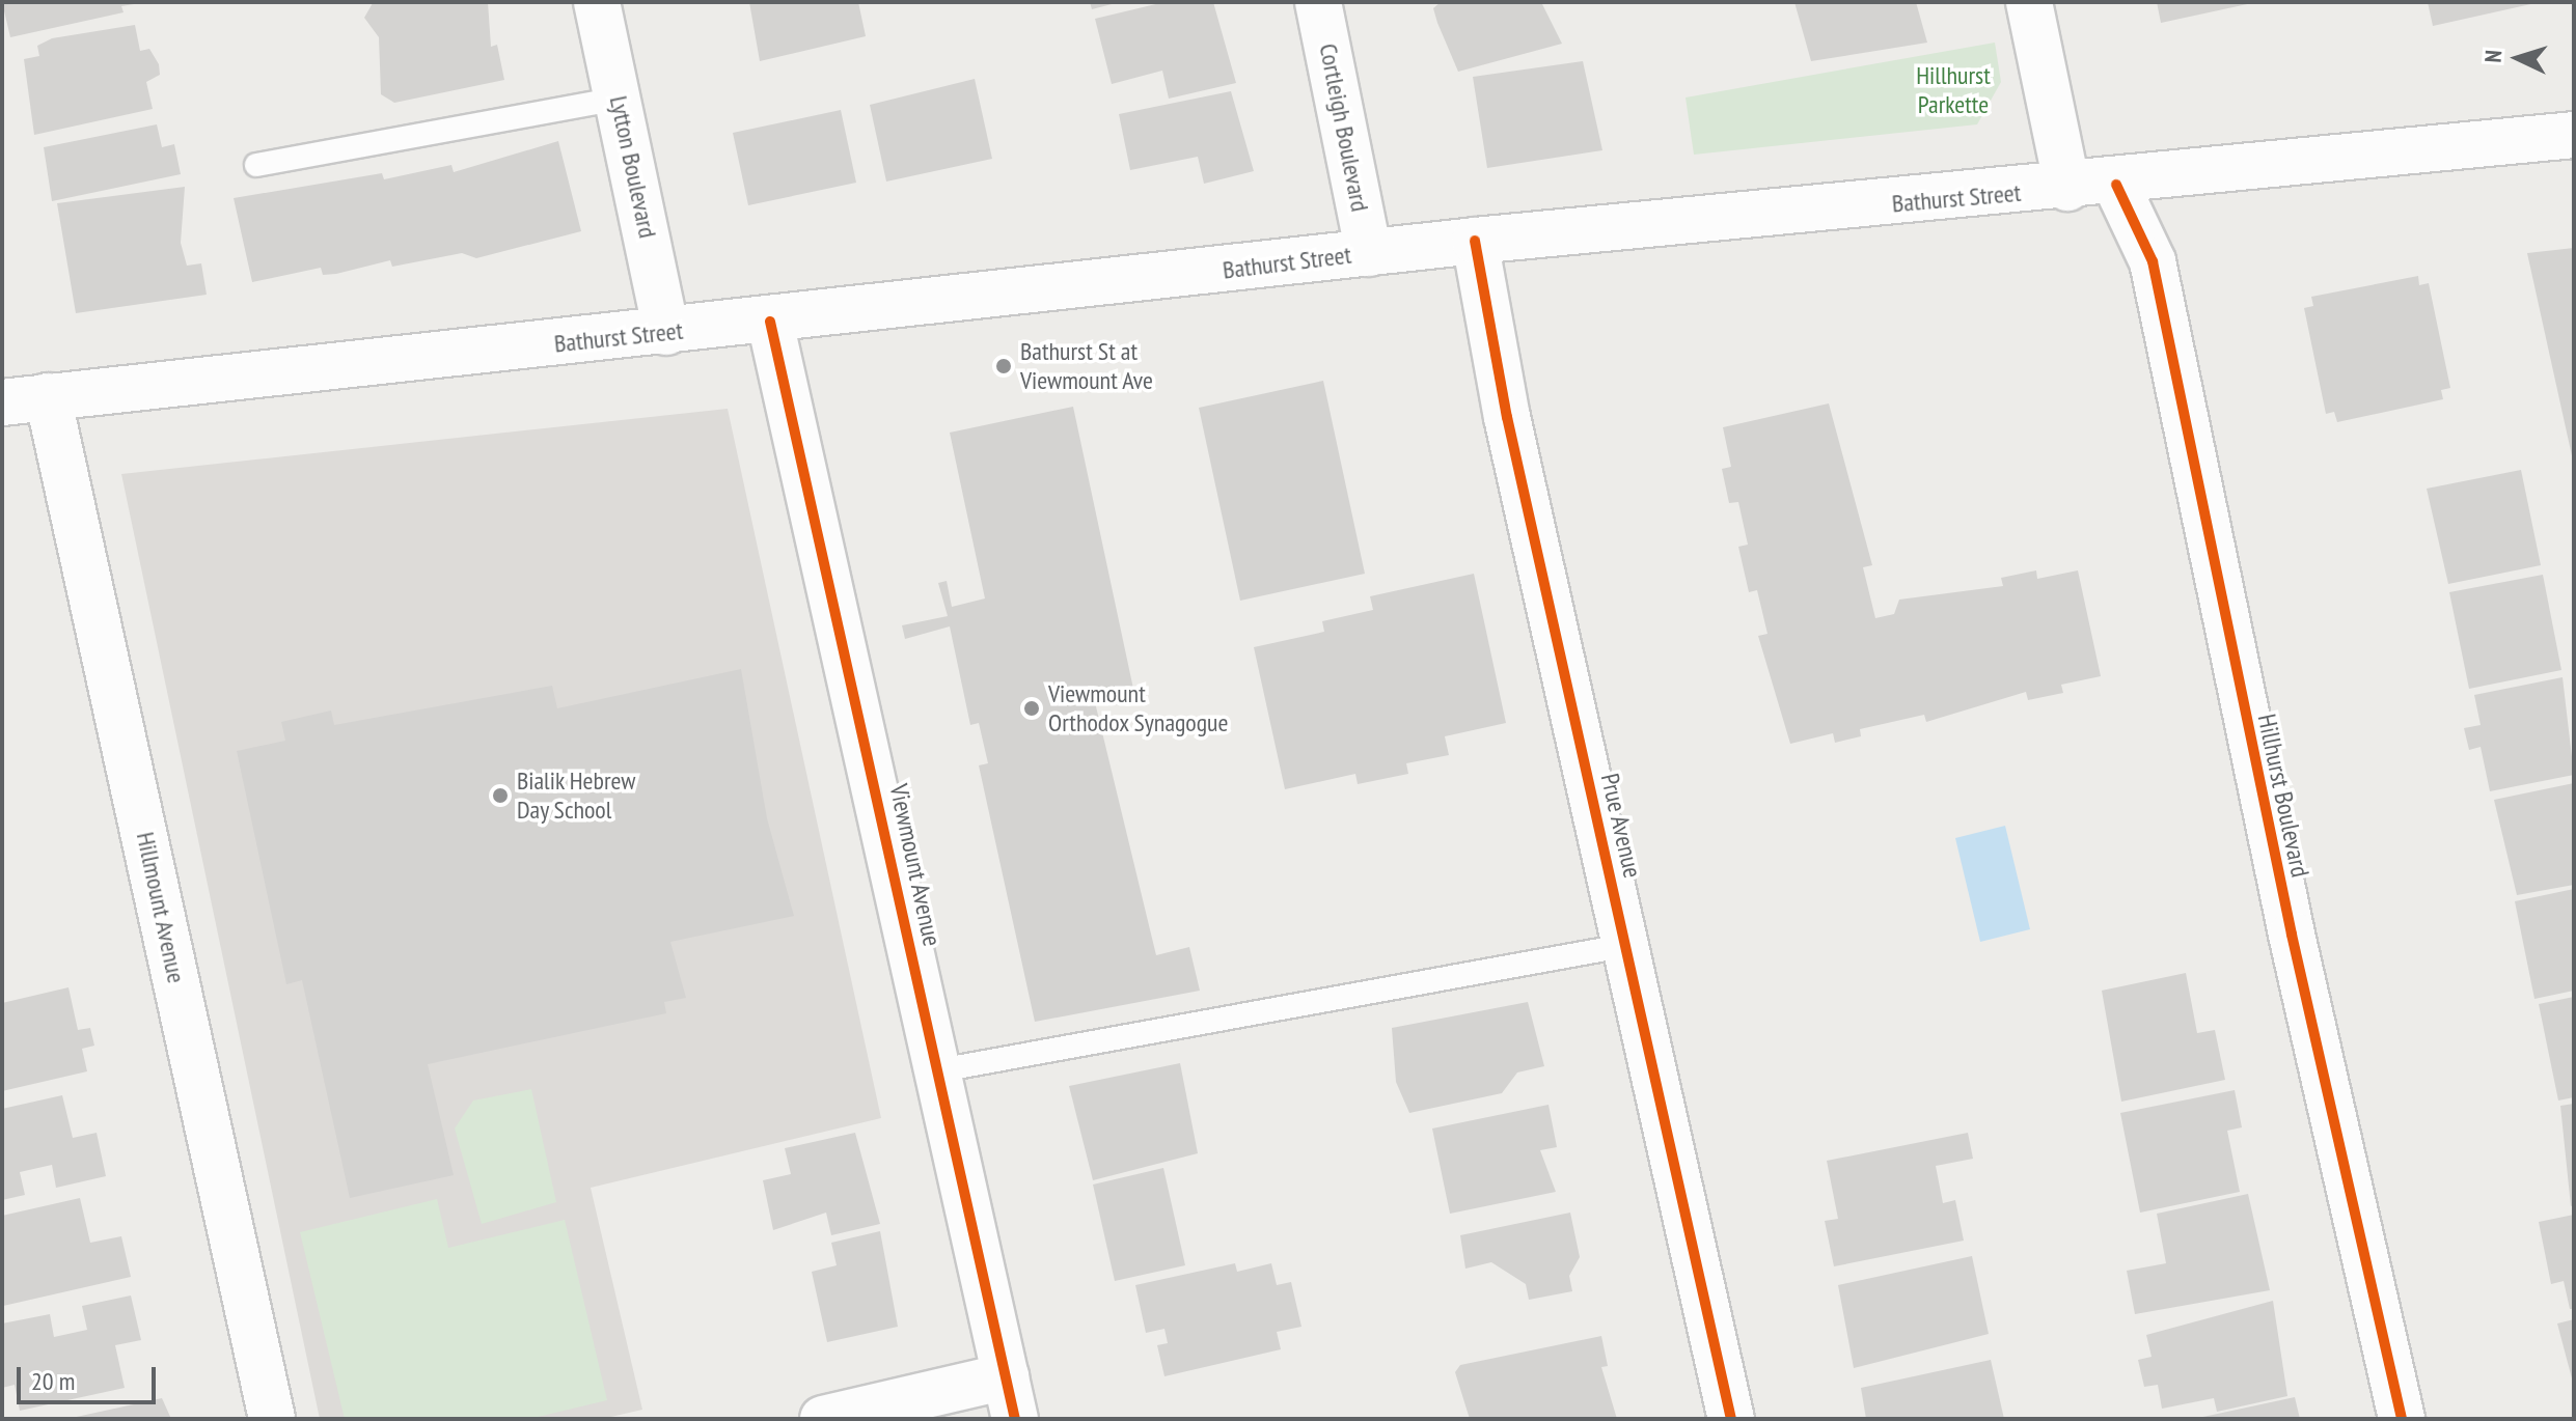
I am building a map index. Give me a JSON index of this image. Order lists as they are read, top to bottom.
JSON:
{
  "streets": {
    "street": [
      "Cortleigh Boulevard",
      "Lytton Boulevard",
      "Bathurst Street",
      "Hillhurst Boulevard",
      "Prue Avenue",
      "Viewmount Avenue",
      "Hillmount Avenue"
    ]
  },
  "crossings": [
    ["Cortleigh Boulevard", "Bathurst Street"],
    ["Lytton Boulevard", "Bathurst Street"],
    ["Bathurst Street", "Hillhurst Boulevard"],
    ["Bathurst Street", "Prue Avenue"],
    ["Bathurst Street", "Viewmount Avenue"],
    ["Bathurst Street", "Hillmount Avenue"]
  ],
  "parks": ["Hillhurst Parkette"],
  "places": ["Bathurst St at Viewmount Ave", "Viewmount Orthodox Synagogue", "Bialik Hebrew Day School"],
  "scale_bar": "20 m",
  "north": "left"
}
